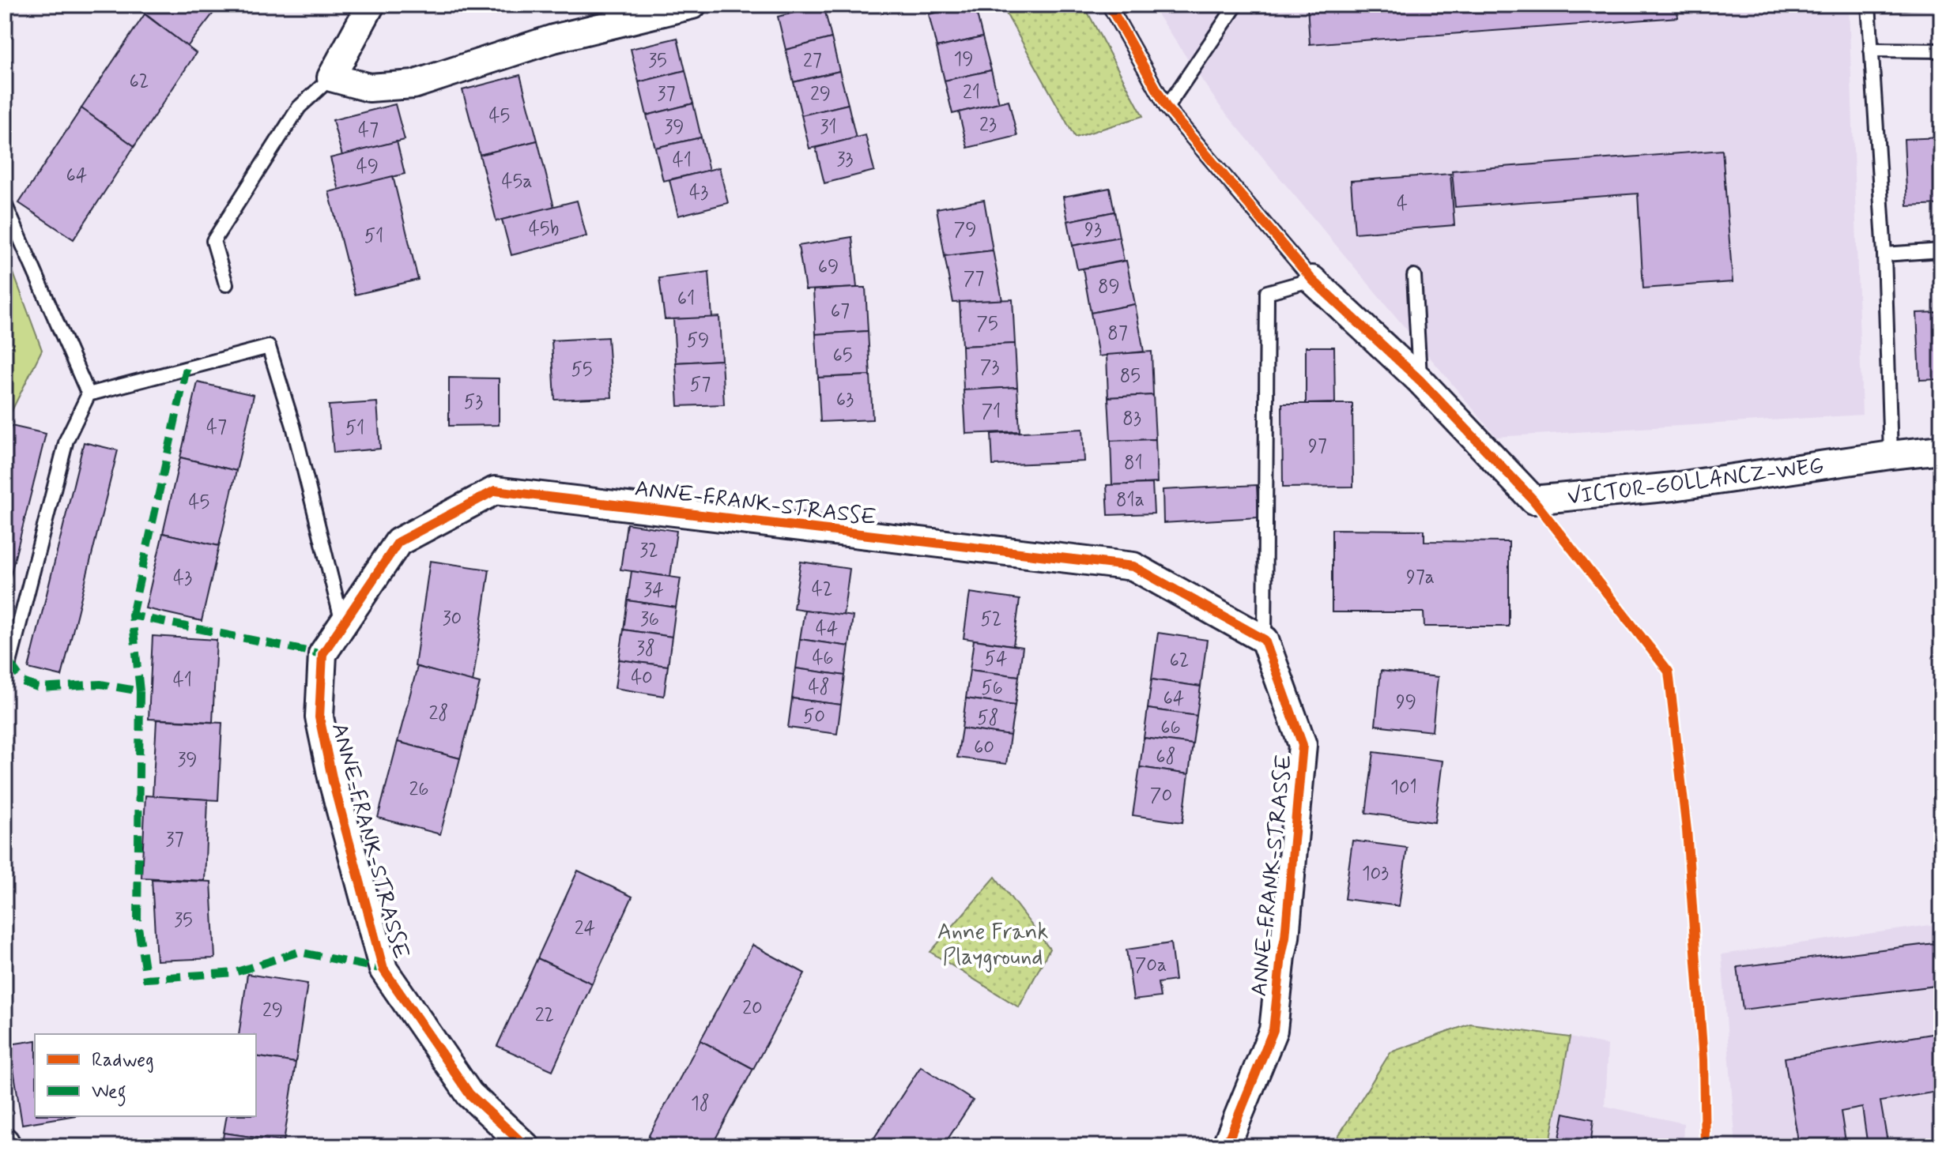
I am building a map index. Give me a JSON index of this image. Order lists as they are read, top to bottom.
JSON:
{
  "streets": {
    "street": ["VICTOR-GOLLANCZ-WEG", "ANNE-FRANK-STRASSE"]
  },
  "parks": ["Anne Frank Playground"],
  "house_numbers": [
    "19",
    "35",
    "27",
    "62",
    "21",
    "37",
    "29",
    "45",
    "23",
    "39",
    "31",
    "47",
    "33",
    "41",
    "49",
    "64",
    "45a",
    "43",
    "4",
    "45b",
    "79",
    "93",
    "51",
    "69",
    "77",
    "89",
    "61",
    "67",
    "75",
    "87",
    "59",
    "65",
    "73",
    "55",
    "85",
    "57",
    "63",
    "53",
    "71",
    "83",
    "47",
    "51",
    "97",
    "81",
    "81a",
    "45",
    "32",
    "97a",
    "43",
    "42",
    "34",
    "30",
    "36",
    "52",
    "44",
    "38",
    "46",
    "54",
    "62",
    "40",
    "41",
    "48",
    "56",
    "64",
    "99",
    "28",
    "50",
    "58",
    "66",
    "60",
    "68",
    "39",
    "101",
    "26",
    "70",
    "37",
    "103",
    "35",
    "24",
    "70a",
    "20",
    "29",
    "22",
    "18"
  ],
  "legend": ["Radweg", "Weg"]
}
